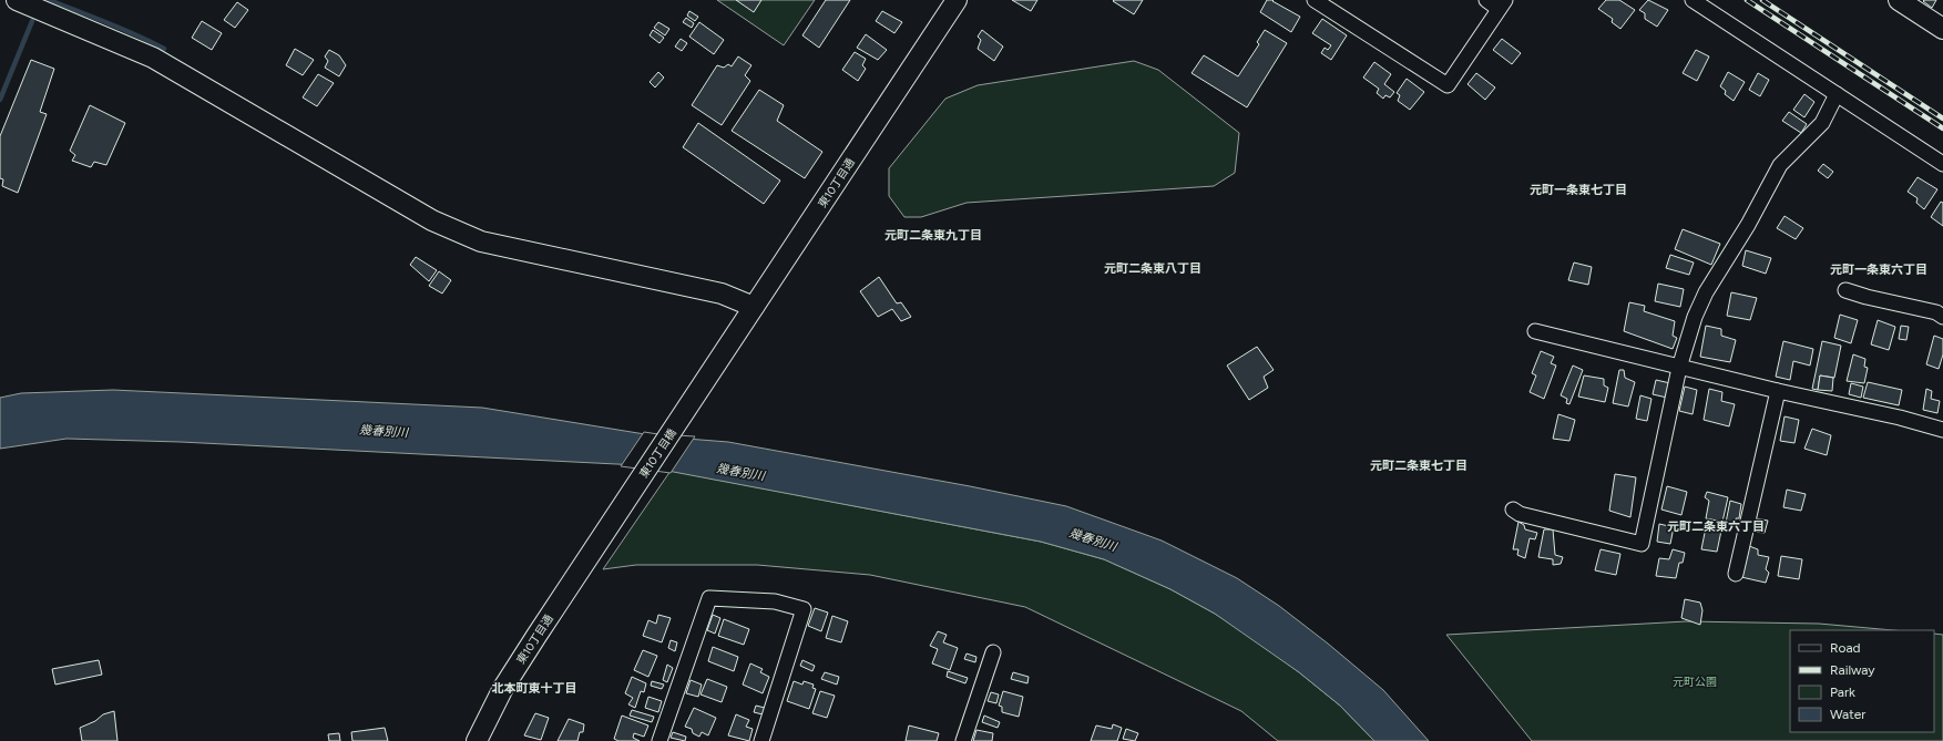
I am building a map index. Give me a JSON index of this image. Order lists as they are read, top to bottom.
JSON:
{
  "streets": {
    "street": ["東10丁目通", "東10丁目橋"]
  },
  "crossings": [
    ["東10丁目通", "東10丁目橋"]
  ],
  "districts": [
    "元町一条東七丁目",
    "元町二条東九丁目",
    "元町二条東八丁目",
    "元町一条東六丁目",
    "元町二条東七丁目",
    "元町二条東六丁目",
    "北本町東十丁目"
  ],
  "water": ["幾春別川"],
  "parks": ["元町公園"],
  "legend": [
    "Road",
    "Railway",
    "Park",
    "Water"
  ]
}
